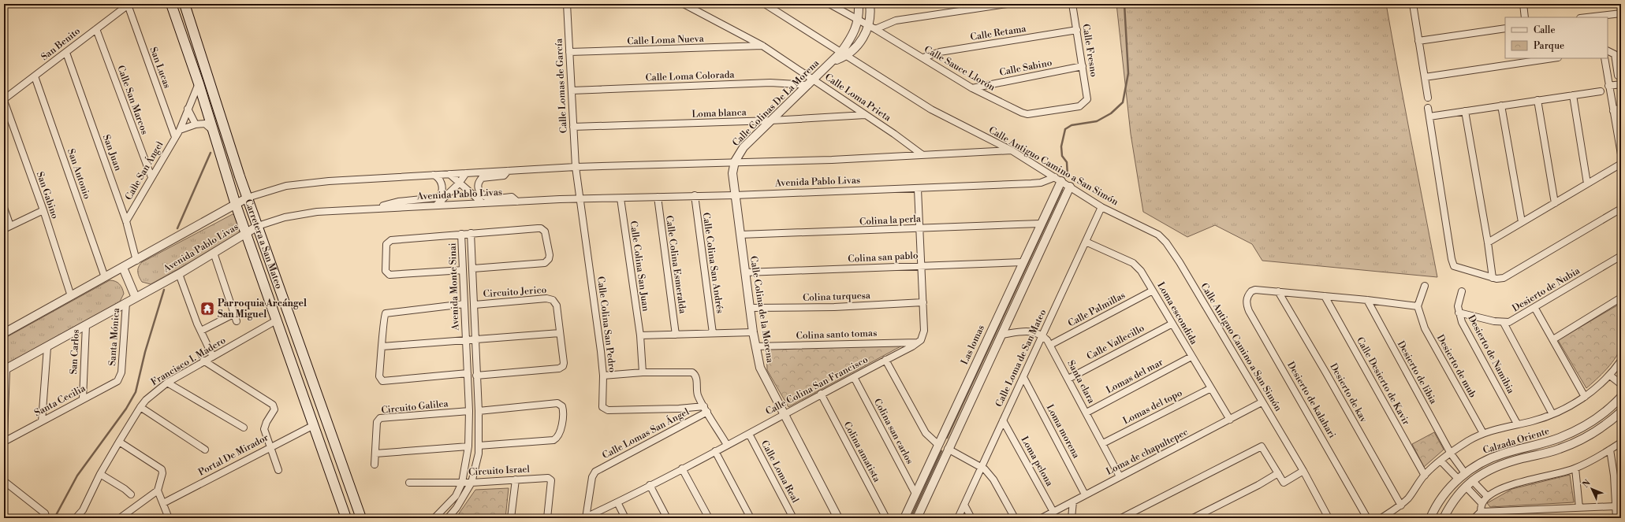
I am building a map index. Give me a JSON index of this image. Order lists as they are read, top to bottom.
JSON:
{
  "streets": {
    "main road": ["Carretera a San Mateo"],
    "street": [
      "Calle Retama",
      "Calle Loma Nueva",
      "San Benito",
      "Calle Fresno",
      "San Lucas",
      "Calle Sabino",
      "Calle Sauce Llorón",
      "Calle Loma Colorada",
      "Calle Lomas de García",
      "Calle Loma Prieta",
      "Calle San Marcos",
      "Calle Colinas De La Morena",
      "Loma blanca",
      "San Juan",
      "Calle Antiguo Camino a San Simón",
      "Calle San Ángel",
      "San Antonio",
      "Avenida Pablo Livas",
      "San Gabino",
      "Colina la perla",
      "Colina san pablo",
      "Calle Colina San Andrés",
      "Calle Colina Esmeralda",
      "Calle Colina San Juan",
      "Avenida Monte Sinai",
      "Desierto de Nubia",
      "Circuito Jerico",
      "Colina turquesa",
      "Calle Colina de la Morena",
      "Calle Palmillas",
      "Loma escondida",
      "Calle Colina San Pedro",
      "Colina santo tomas",
      "Santa Mónica",
      "Calle Vallecillo",
      "Las lomas",
      "San Carlos",
      "Desierto de Namibia",
      "Calle Loma de San Mateo",
      "Francisco I. Madero",
      "Desierto de mub",
      "Desierto de libia",
      "Lomas del mar",
      "Calle Desierto de Kavir",
      "Santa clara",
      "Calle Colina San Francisco",
      "Desierto de kav",
      "Desierto de kalahari",
      "Santa Cecilia",
      "Circuito Galilea",
      "Lomas del topo",
      "Colina san carlos",
      "Loma morena",
      "Calle Lomas San Ángel",
      "Calzada Oriente",
      "Colina amatista",
      "Loma de chapultepec",
      "Portal De Mirador",
      "Loma pelona",
      "Circuito Israel",
      "Calle Loma Real"
    ]
  },
  "crossings": [
    ["Calle Retama", "Calle Fresno"],
    ["Calle Retama", "Calle Sauce Llorón"],
    ["Calle Loma Nueva", "Calle Lomas de García"],
    ["Calle Loma Nueva", "Calle Loma Prieta"],
    ["San Benito", "San Lucas"],
    ["San Benito", "Calle San Marcos"],
    ["San Benito", "San Juan"],
    ["San Benito", "San Antonio"],
    ["San Benito", "San Gabino"],
    ["Calle Fresno", "Calle Sabino"],
    ["Calle Fresno", "Calle Sauce Llorón"],
    ["San Lucas", "Calle San Ángel"],
    ["Calle Sabino", "Calle Sauce Llorón"],
    ["Calle Sauce Llorón", "Calle Colinas De La Morena"],
    ["Calle Loma Colorada", "Calle Lomas de García"],
    ["Calle Loma Colorada", "Calle Loma Prieta"],
    ["Calle Loma Colorada", "Calle Colinas De La Morena"],
    ["Calle Lomas de García", "Loma blanca"],
    ["Calle Lomas de García", "Avenida Pablo Livas"],
    ["Calle Lomas de García", "Calle Colina San Pedro"],
    ["Calle Loma Prieta", "Calle Colinas De La Morena"],
    ["Calle Loma Prieta", "Loma blanca"],
    ["Calle San Marcos", "Calle San Ángel"],
    ["Calle Colinas De La Morena", "Loma blanca"],
    ["Calle Colinas De La Morena", "Calle Antiguo Camino a San Simón"],
    ["Calle Colinas De La Morena", "Calle Colina de la Morena"],
    ["San Juan", "Calle San Ángel"],
    ["San Juan", "Avenida Pablo Livas"],
    ["Calle Antiguo Camino a San Simón", "Avenida Pablo Livas"],
    ["Calle Antiguo Camino a San Simón", "Las lomas"],
    ["Calle Antiguo Camino a San Simón", "Calle Loma de San Mateo"],
    ["Calle Antiguo Camino a San Simón", "Loma de chapultepec"],
    ["Calle San Ángel", "Carretera a San Mateo"],
    ["San Antonio", "Avenida Pablo Livas"],
    ["Avenida Pablo Livas", "San Gabino"],
    ["Avenida Pablo Livas", "Carretera a San Mateo"],
    ["Avenida Pablo Livas", "Calle Colina San Andrés"],
    ["Avenida Pablo Livas", "Calle Colina Esmeralda"],
    ["Avenida Pablo Livas", "Calle Colina San Juan"],
    ["Avenida Pablo Livas", "Calle Colina de la Morena"],
    ["Avenida Pablo Livas", "Calle Colina San Pedro"],
    ["Avenida Pablo Livas", "Santa Mónica"],
    ["Avenida Pablo Livas", "Las lomas"],
    ["Avenida Pablo Livas", "San Carlos"],
    ["Colina la perla", "Calle Colina de la Morena"],
    ["Colina la perla", "Las lomas"],
    ["Carretera a San Mateo", "Francisco I. Madero"],
    ["Carretera a San Mateo", "Portal De Mirador"],
    ["Colina san pablo", "Calle Colina de la Morena"],
    ["Colina san pablo", "Las lomas"],
    ["Avenida Monte Sinai", "Circuito Jerico"],
    ["Avenida Monte Sinai", "Circuito Galilea"],
    ["Avenida Monte Sinai", "Circuito Israel"],
    ["Colina turquesa", "Calle Colina de la Morena"],
    ["Calle Colina de la Morena", "Colina santo tomas"],
    ["Calle Colina de la Morena", "Calle Colina San Francisco"],
    ["Calle Palmillas", "Loma escondida"],
    ["Calle Palmillas", "Santa clara"],
    ["Loma escondida", "Calle Vallecillo"],
    ["Loma escondida", "Calle Loma de San Mateo"],
    ["Loma escondida", "Lomas del mar"],
    ["Loma escondida", "Lomas del topo"],
    ["Loma escondida", "Loma de chapultepec"],
    ["Calle Colina San Pedro", "Calle Lomas San Ángel"],
    ["Colina santo tomas", "Calle Colina San Francisco"],
    ["Santa Mónica", "Santa Cecilia"],
    ["Calle Vallecillo", "Santa clara"],
    ["Las lomas", "Colina san carlos"],
    ["San Carlos", "Santa Cecilia"],
    ["Calle Loma de San Mateo", "Santa clara"],
    ["Calle Loma de San Mateo", "Loma morena"],
    ["Calle Loma de San Mateo", "Loma pelona"],
    ["Desierto de libia", "Calzada Oriente"],
    ["Lomas del mar", "Santa clara"],
    ["Santa clara", "Lomas del topo"],
    ["Santa clara", "Loma de chapultepec"],
    ["Calle Colina San Francisco", "Colina san carlos"],
    ["Calle Colina San Francisco", "Calle Lomas San Ángel"],
    ["Calle Colina San Francisco", "Colina amatista"],
    ["Calle Colina San Francisco", "Calle Loma Real"],
    ["Desierto de kav", "Desierto de kalahari"],
    ["Loma morena", "Loma de chapultepec"],
    ["Loma de chapultepec", "Loma pelona"]
  ],
  "places": {
    "temple": ["Parroquia Arcángel San Miguel"]
  },
  "legend": ["Calle", "Parque"],
  "north": "top left"
}
